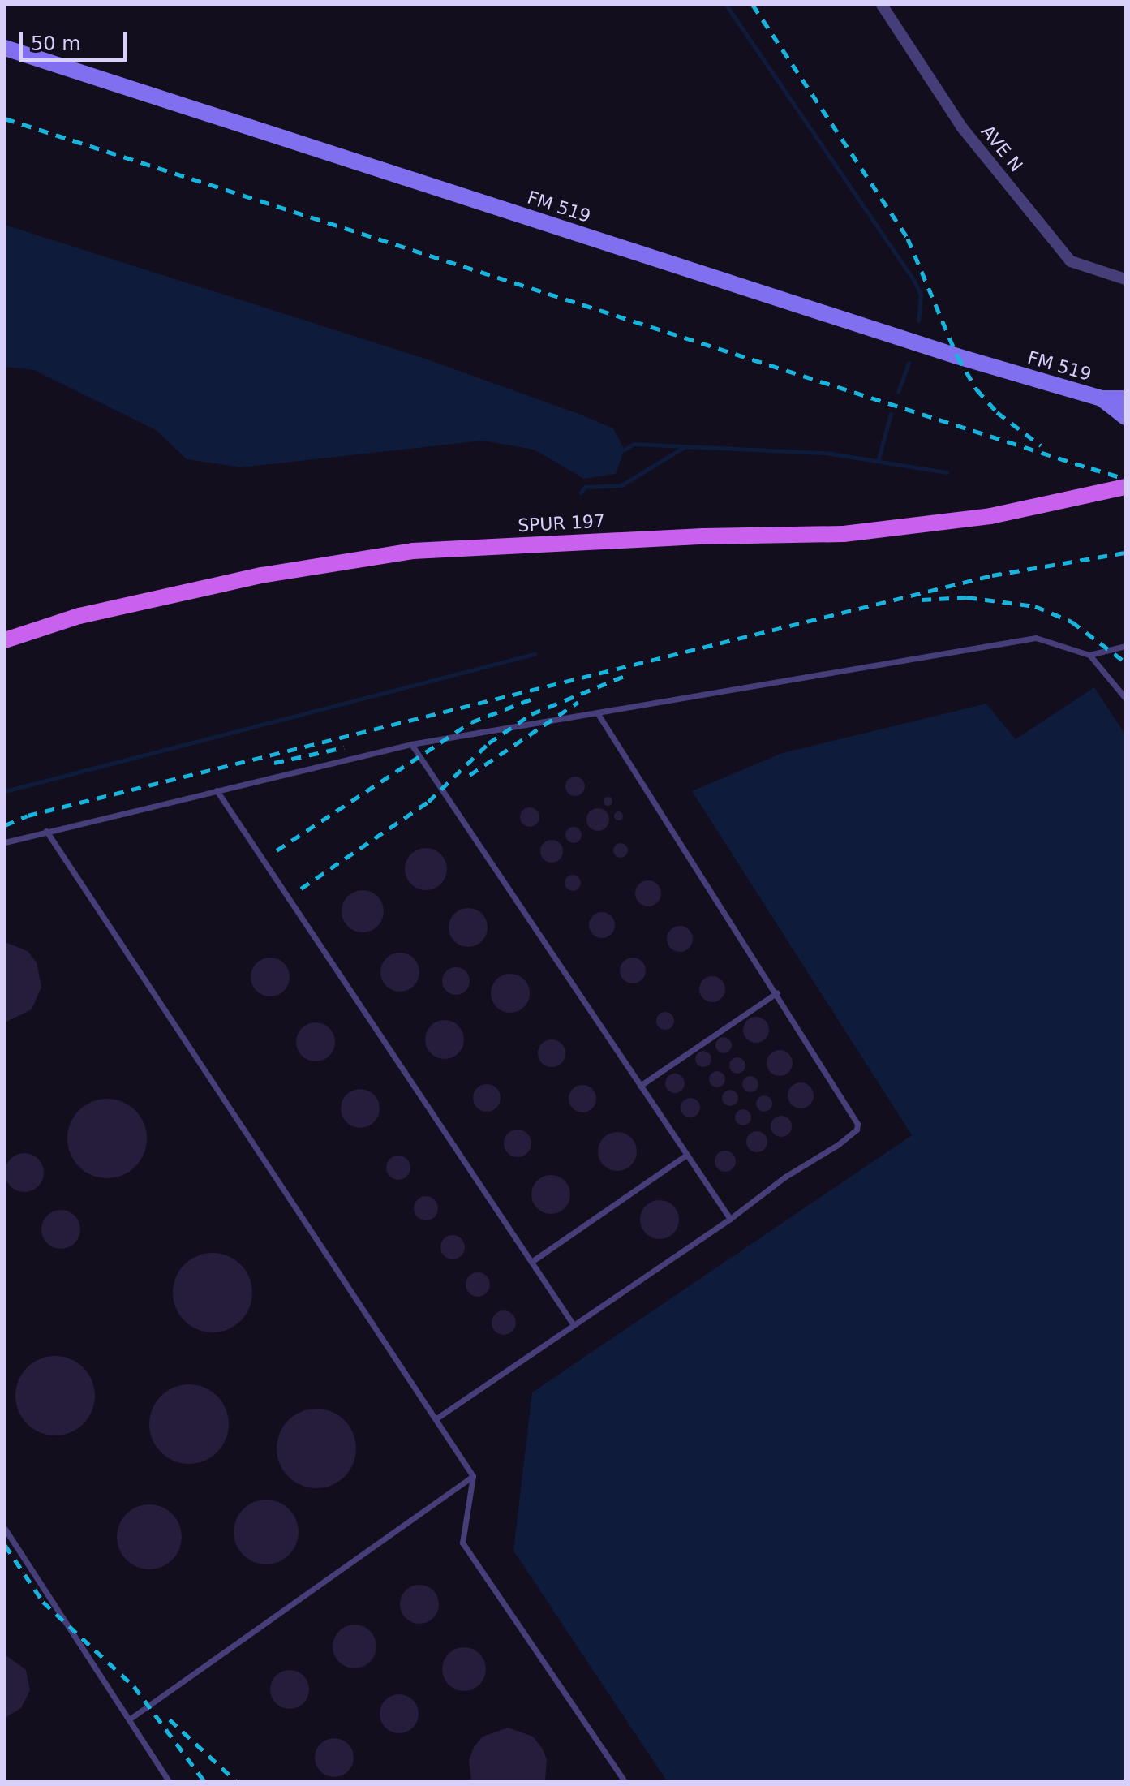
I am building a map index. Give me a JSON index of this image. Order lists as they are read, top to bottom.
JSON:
{
  "streets": {
    "main road": ["FM 519", "SPUR 197"],
    "street": ["AVE N"]
  },
  "scale_bar": "50 m"
}
